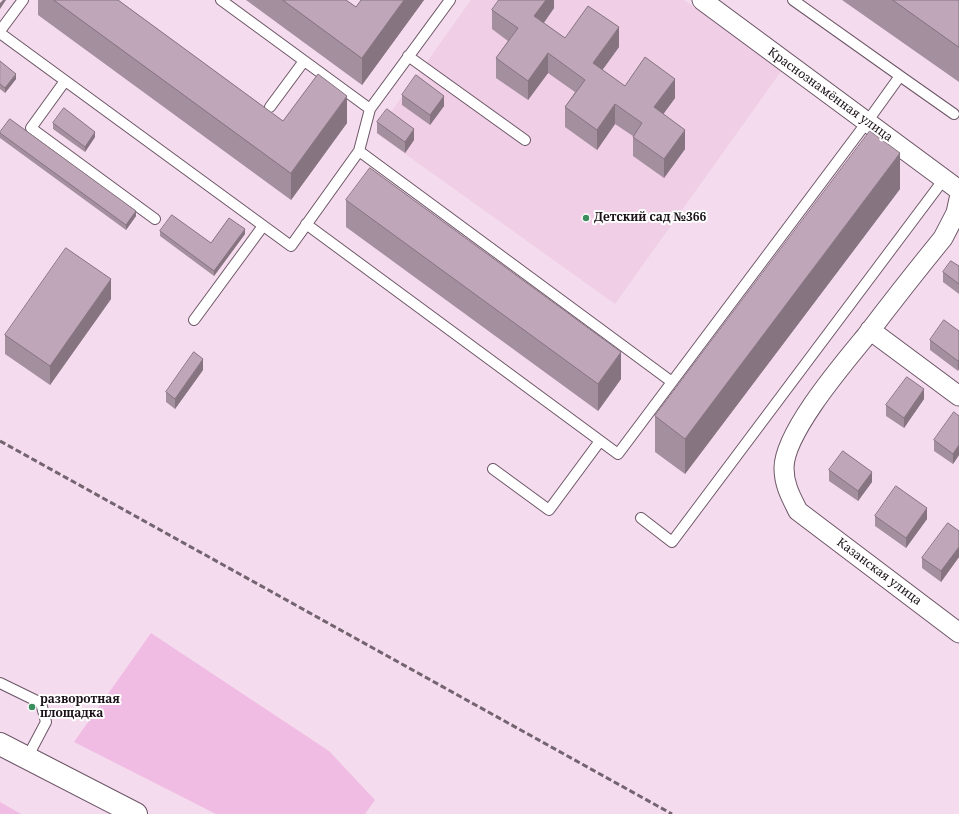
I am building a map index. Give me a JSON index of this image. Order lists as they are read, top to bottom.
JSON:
{
  "streets": {
    "street": ["Краснознамённая улица", "Казанская улица"]
  },
  "places": ["Детский сад №366", "разворотная площадка"]
}
